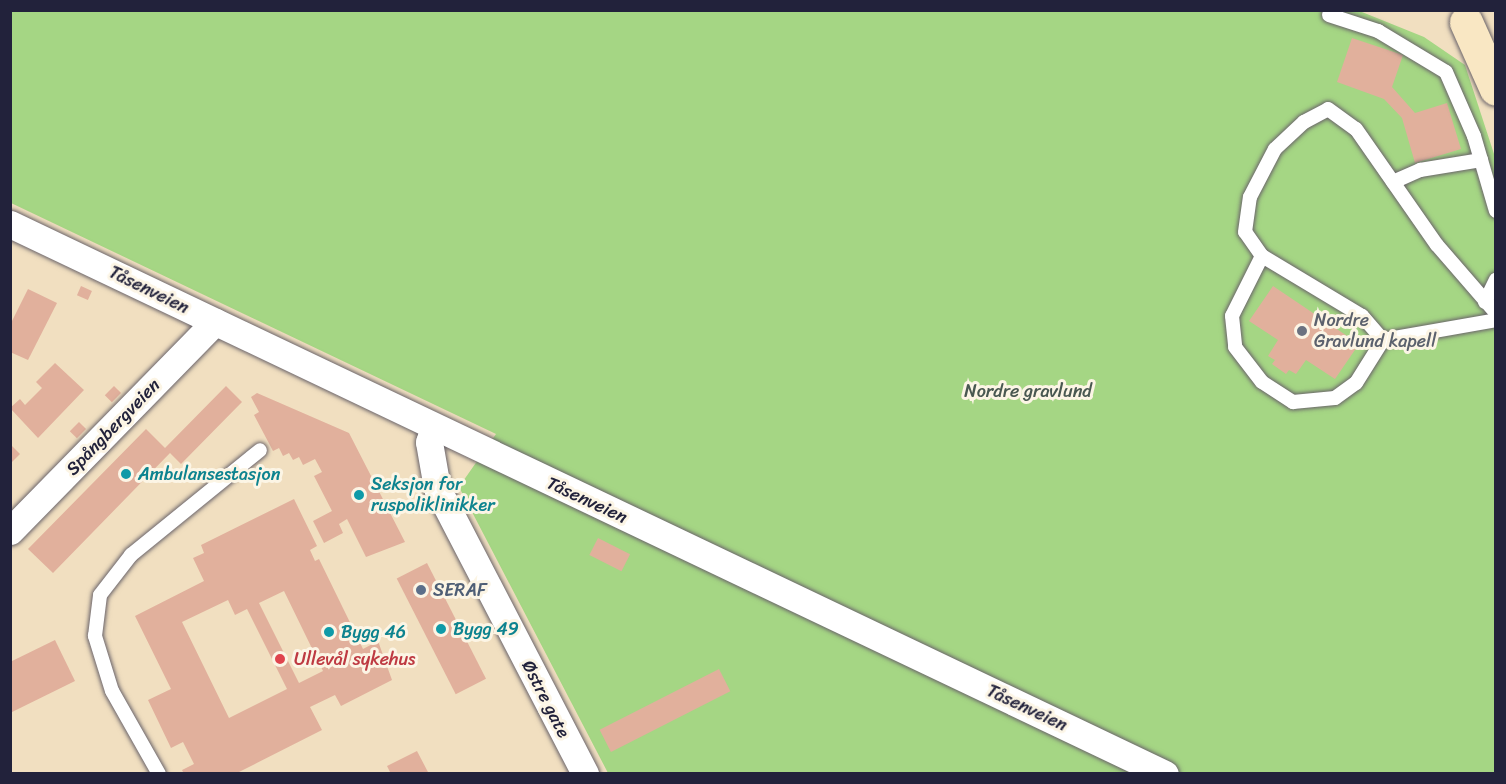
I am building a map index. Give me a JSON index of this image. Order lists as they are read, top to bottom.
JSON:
{
  "streets": {
    "street": ["Tåsenveien", "Spångbergveien", "Østre gate"]
  },
  "crossings": [
    ["Tåsenveien", "Spångbergveien"],
    ["Tåsenveien", "Østre gate"]
  ],
  "parks": ["Nordre gravlund"],
  "places": [
    "Nordre Gravlund kapell",
    "Ambulansestasjon",
    "Seksjon for ruspoliklinikker",
    "SERAF",
    "Bygg 49",
    "Bygg 46",
    "Ullevål sykehus"
  ]
}
